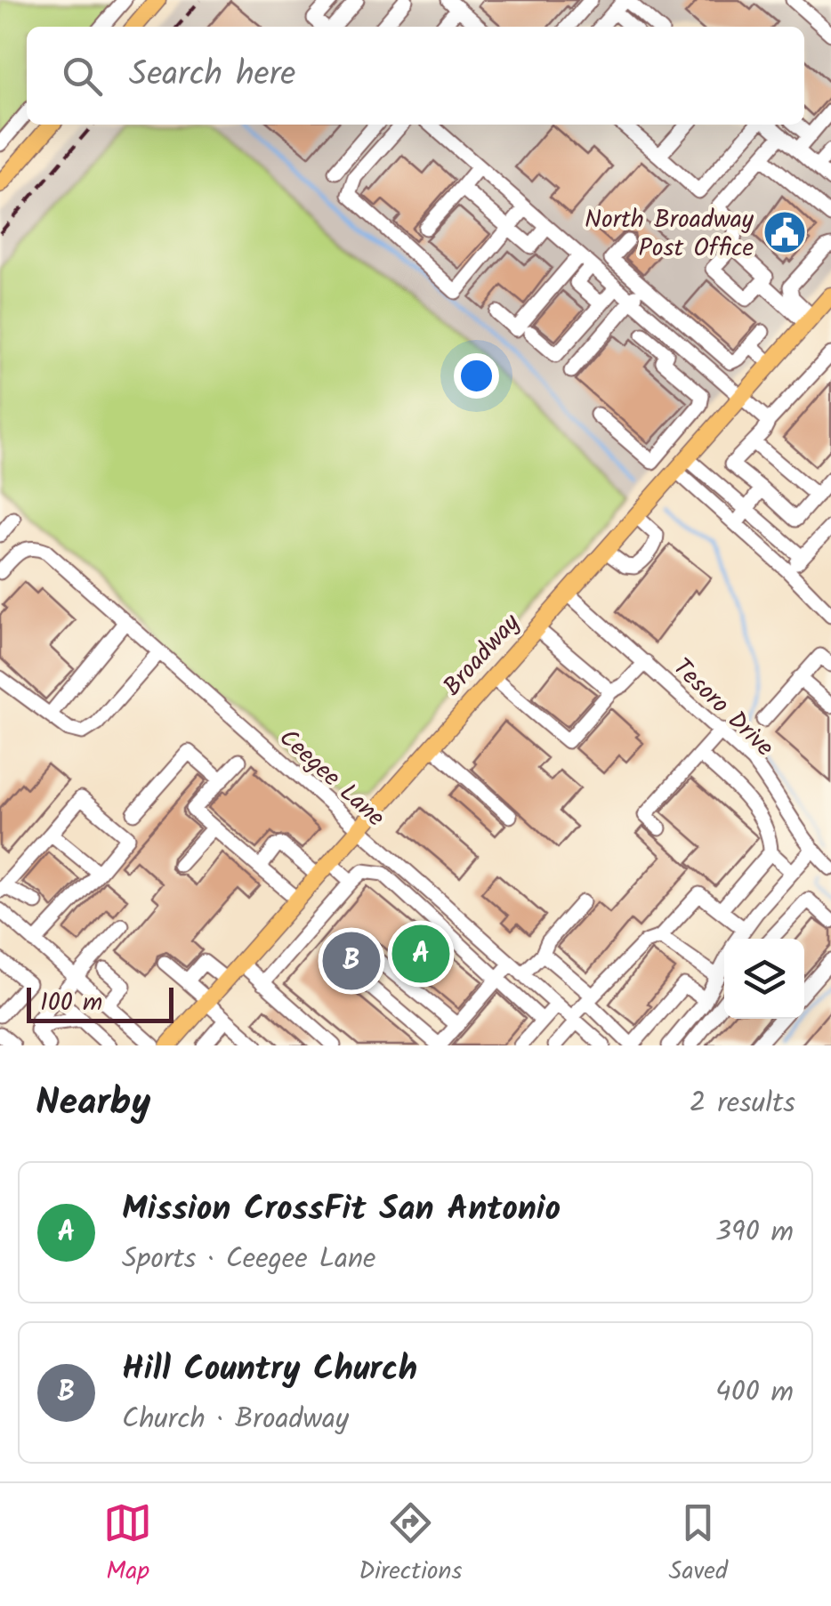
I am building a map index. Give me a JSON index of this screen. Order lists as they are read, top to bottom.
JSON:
{
  "streets": {
    "main road": ["Broadway"],
    "street": ["Tesoro Drive", "Ceegee Lane"]
  },
  "crossings": [
    ["Broadway", "Tesoro Drive"],
    ["Broadway", "Ceegee Lane"]
  ],
  "places": {
    "public building": ["North Broadway Post Office"]
  },
  "scale_bar": "100 m",
  "page": {
    "search": "Search here",
    "pins": ["A", "B"],
    "scale": "100 m",
    "heading": ["Nearby", "2 results"],
    "list": [
      {
        "mark": "A",
        "name": "Mission CrossFit San Antonio",
        "note": "Sports · Ceegee Lane",
        "value": "390 m"
      },
      {
        "mark": "B",
        "name": "Hill Country Church",
        "note": "Church · Broadway",
        "value": "400 m"
      }
    ],
    "nav": ["Map", "Directions", "Saved"]
  }
}
